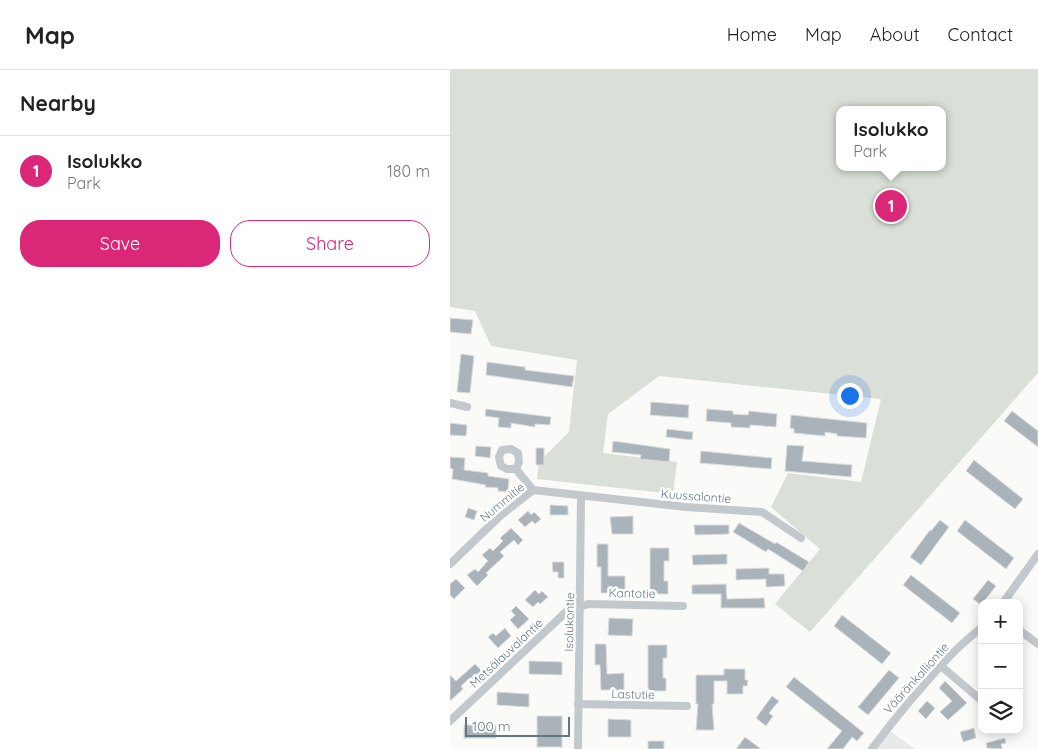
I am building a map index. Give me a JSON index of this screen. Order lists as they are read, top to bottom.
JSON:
{
  "streets": {
    "street": [
      "Kuussalontie",
      "Nummitie",
      "Kantotie",
      "Isolukontie",
      "Metsälauvalantie",
      "Vääränkalliontie",
      "Lastutie"
    ]
  },
  "crossings": [
    ["Kuussalontie", "Nummitie"],
    ["Kuussalontie", "Isolukontie"],
    ["Nummitie", "Isolukontie"],
    ["Kantotie", "Isolukontie"],
    ["Kantotie", "Metsälauvalantie"],
    ["Isolukontie", "Metsälauvalantie"],
    ["Isolukontie", "Lastutie"]
  ],
  "scale_bar": "100 m",
  "page": {
    "header": "Map",
    "nav": [
      "Home",
      "Map",
      "About",
      "Contact"
    ],
    "heading": "Nearby",
    "popup": ["Isolukko", "Park"],
    "list": [
      {
        "mark": "1",
        "name": "Isolukko",
        "note": "Park",
        "value": "180 m"
      }
    ],
    "pins": "1",
    "buttons": ["Save", "Share"],
    "map_buttons": ["+", "−"],
    "scale": "100 m"
  }
}
